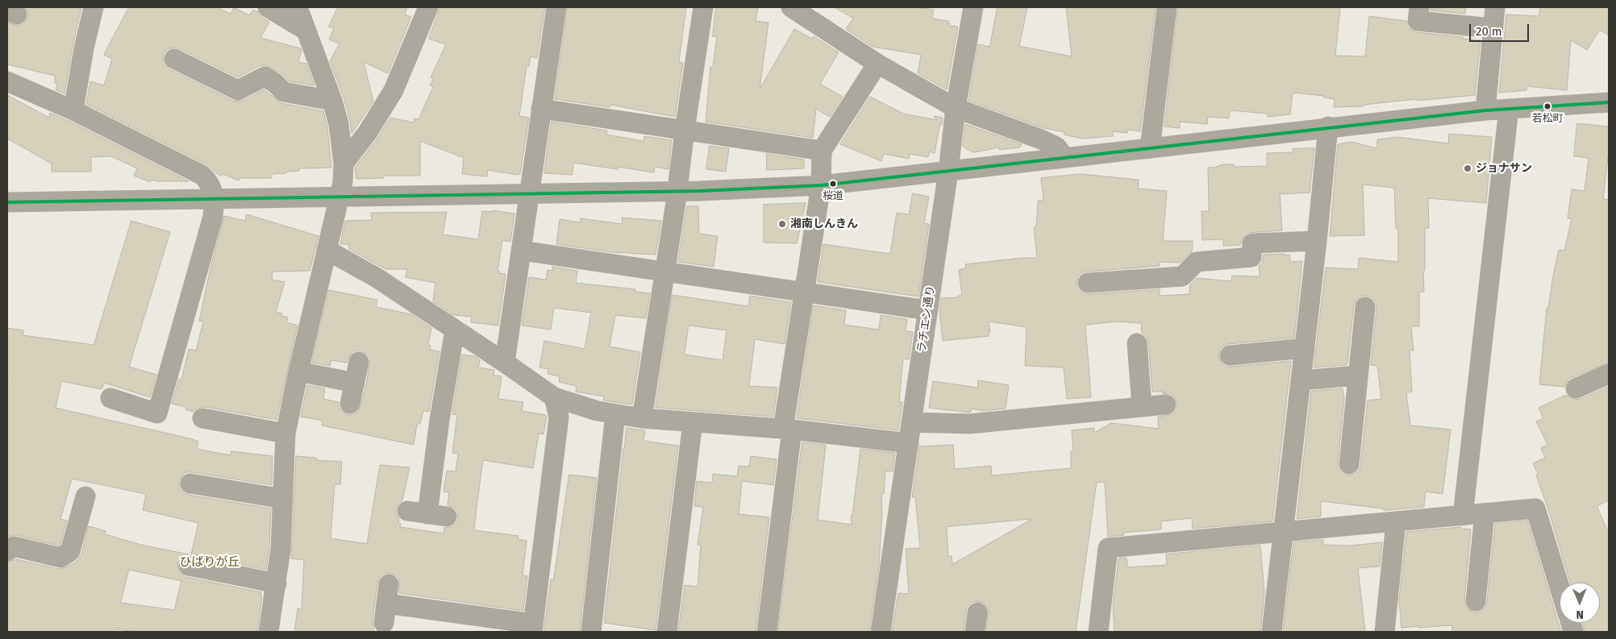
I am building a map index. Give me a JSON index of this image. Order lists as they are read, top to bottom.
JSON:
{
  "streets": {
    "street": ["ラチエン通り"]
  },
  "districts": ["ひばりが丘"],
  "places": [
    "若松町",
    "ジョナサン",
    "桜道",
    "湘南しんきん"
  ],
  "scale_bar": "20 m",
  "north": "bottom"
}
